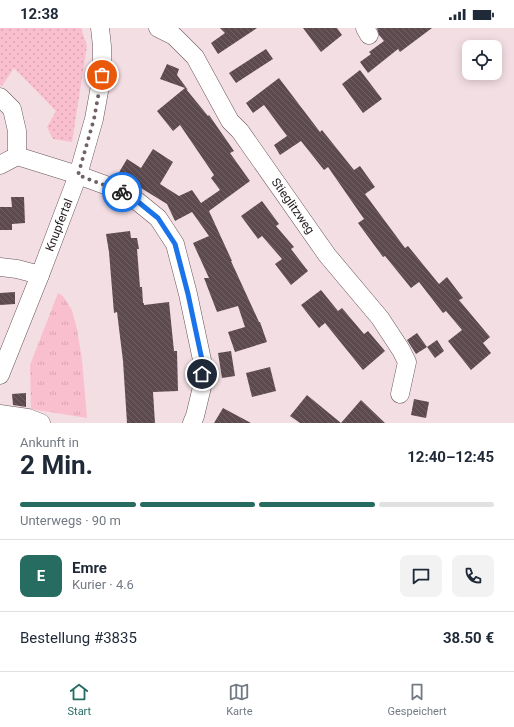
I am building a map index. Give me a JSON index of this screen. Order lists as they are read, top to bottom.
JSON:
{
  "streets": {
    "street": ["Stieglitzweg", "Knupfertal"]
  },
  "page": {
    "status": "12:38",
    "heading": ["2 Min.", "Ankunft in", "12:40–12:45"],
    "panel": [
      "Emre",
      "Kurier · 4.6",
      "Bestellung #3835",
      "38.50 €"
    ],
    "bar": "Unterwegs · 90 m",
    "round": "E",
    "tabs": ["Start", "Karte", "Gespeichert"]
  }
}
